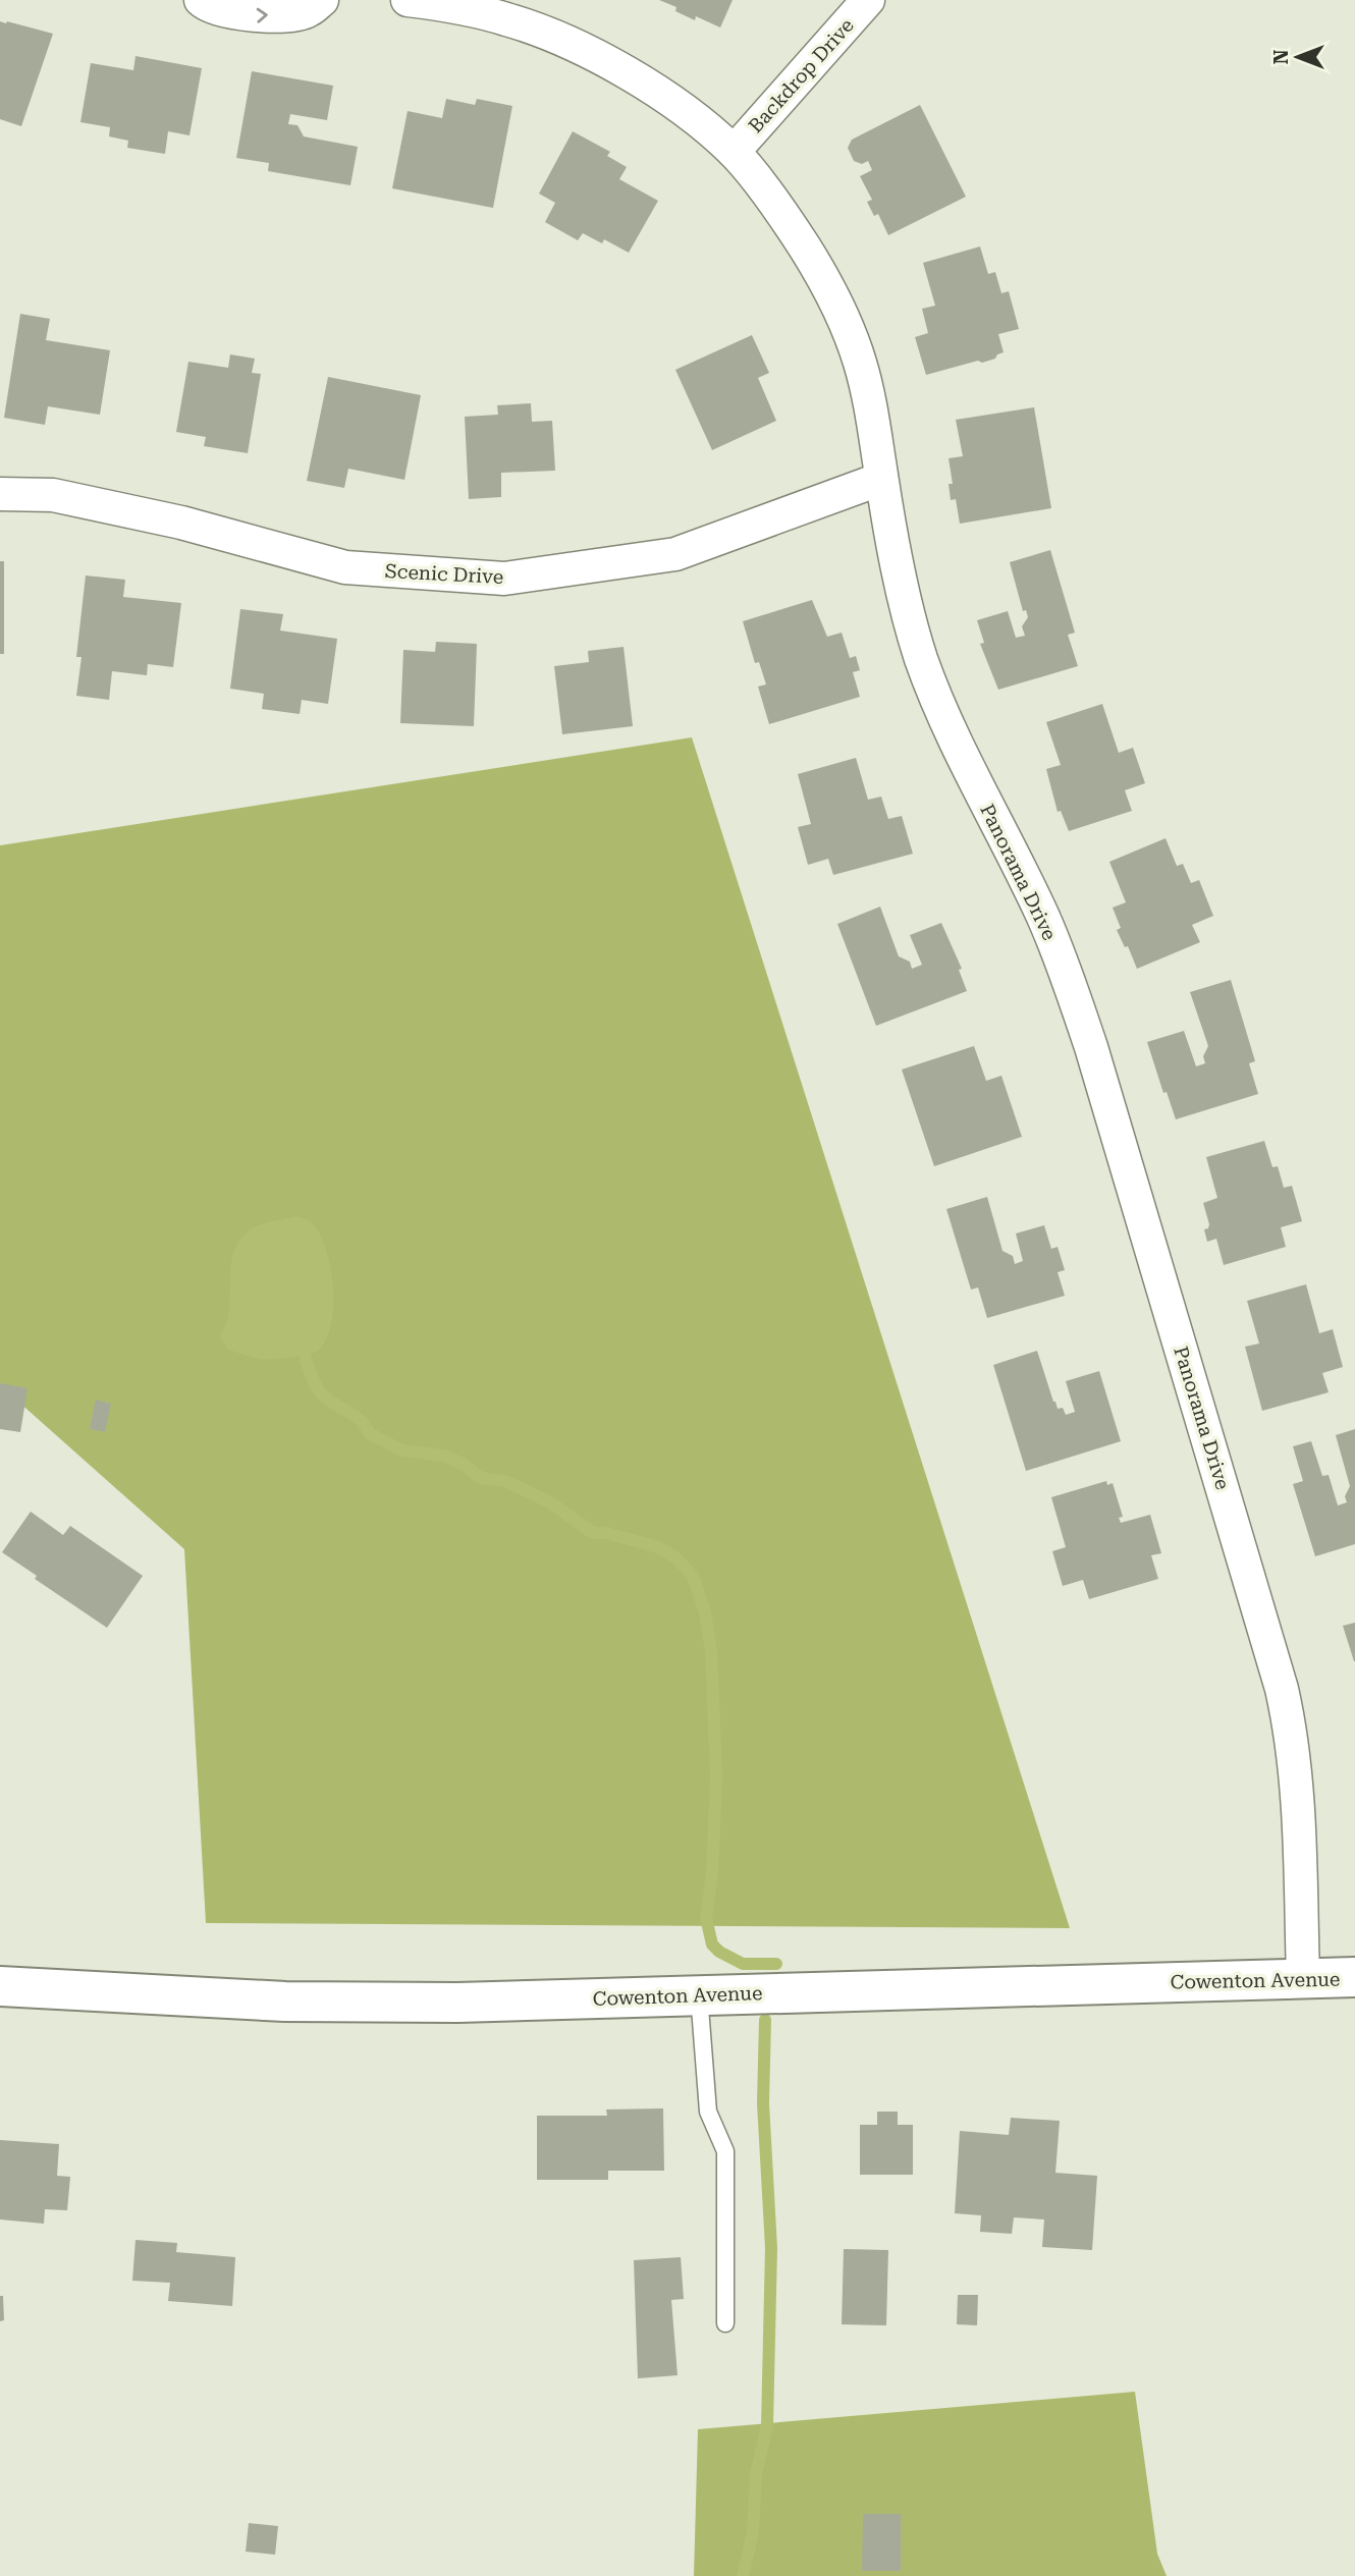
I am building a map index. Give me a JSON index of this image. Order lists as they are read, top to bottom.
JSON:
{
  "streets": {
    "street": [
      "Backdrop Drive",
      "Scenic Drive",
      "Panorama Drive",
      "Cowenton Avenue"
    ]
  },
  "crossings": [
    ["Backdrop Drive", "Panorama Drive"],
    ["Scenic Drive", "Panorama Drive"],
    ["Panorama Drive", "Cowenton Avenue"]
  ],
  "north": "left"
}
